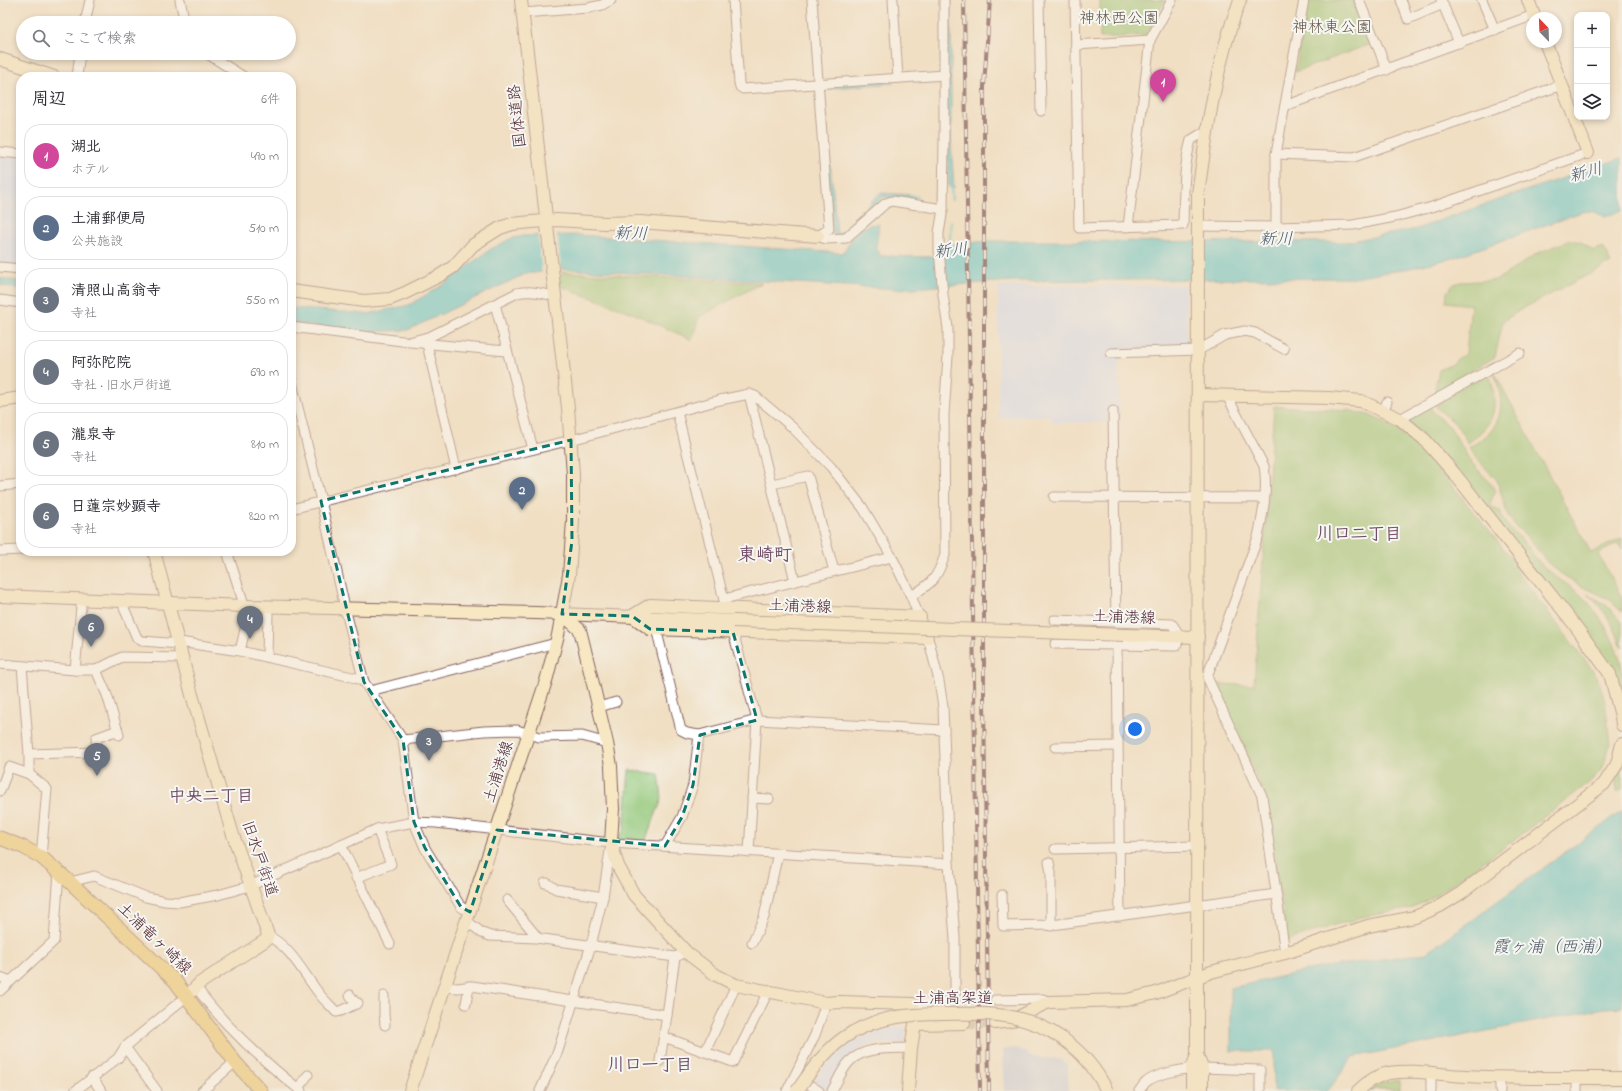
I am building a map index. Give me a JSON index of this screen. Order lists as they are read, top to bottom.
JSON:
{
  "streets": {
    "main road": ["土浦竜ヶ崎線"],
    "street": [
      "国体道路",
      "土浦港線",
      "旧水戸街道",
      "土浦高架道"
    ]
  },
  "crossings": [
    ["国体道路", "土浦港線"]
  ],
  "districts": [
    "川口二丁目",
    "東崎町",
    "中央二丁目",
    "川口一丁目"
  ],
  "water": ["新川", "霞ヶ浦（西浦）"],
  "parks": ["神林西公園", "神林東公園"],
  "north": "top left",
  "page": {
    "map_buttons": ["+", "−"],
    "search": "ここで検索",
    "pins": [
      "1",
      "2",
      "4",
      "6",
      "3",
      "5"
    ],
    "heading": ["周辺", "6件"],
    "list": [
      {
        "mark": "1",
        "name": "湖北",
        "note": "ホテル",
        "value": "490 m"
      },
      {
        "mark": "2",
        "name": "土浦郵便局",
        "note": "公共施設",
        "value": "510 m"
      },
      {
        "mark": "3",
        "name": "清照山高翁寺",
        "note": "寺社",
        "value": "550 m"
      },
      {
        "mark": "4",
        "name": "阿弥陀院",
        "note": "寺社 · 旧水戸街道",
        "value": "690 m"
      },
      {
        "mark": "5",
        "name": "瀧泉寺",
        "note": "寺社",
        "value": "810 m"
      },
      {
        "mark": "6",
        "name": "日蓮宗妙顕寺",
        "note": "寺社",
        "value": "820 m"
      }
    ]
  }
}
